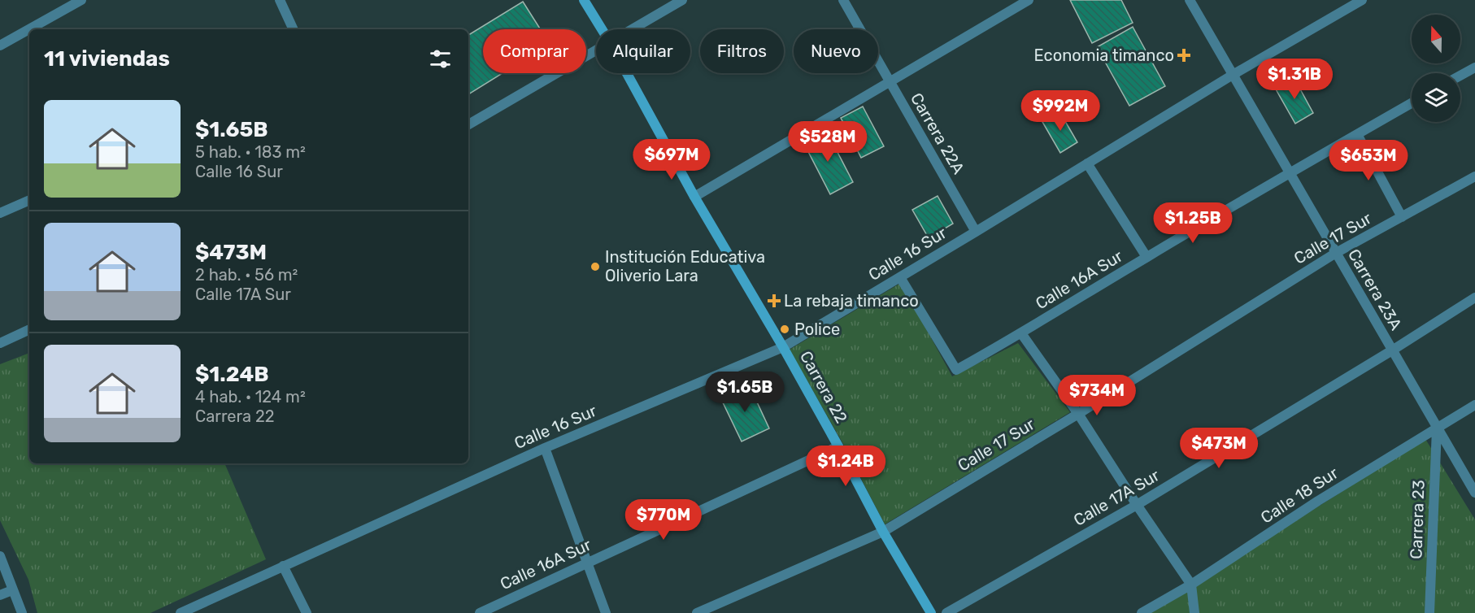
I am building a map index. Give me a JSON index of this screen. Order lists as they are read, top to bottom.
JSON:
{
  "streets": {
    "street": [
      "Carrera 22A",
      "Calle 17 Sur",
      "Calle 16 Sur",
      "Calle 16A Sur",
      "Carrera 23A",
      "Carrera 22",
      "Calle 18 Sur",
      "Calle 17A Sur",
      "Carrera 23"
    ]
  },
  "crossings": [
    ["Carrera 22A", "Calle 16 Sur"],
    ["Calle 17 Sur", "Carrera 23A"],
    ["Calle 17 Sur", "Carrera 22"],
    ["Calle 16 Sur", "Calle 16A Sur"],
    ["Calle 16 Sur", "Carrera 23A"],
    ["Calle 16 Sur", "Carrera 22"],
    ["Calle 16A Sur", "Carrera 23A"],
    ["Calle 16A Sur", "Carrera 22"],
    ["Carrera 23A", "Calle 18 Sur"],
    ["Carrera 23A", "Calle 17A Sur"],
    ["Carrera 23A", "Carrera 23"],
    ["Calle 18 Sur", "Carrera 23"]
  ],
  "places": {
    "health": ["Economia timanco", "La rebaja timanco"],
    "other": ["Institución Educativa Oliverio Lara", "Police"]
  },
  "north": "top",
  "page": {
    "chip": [
      "Comprar",
      "Alquilar",
      "Filtros",
      "Nuevo"
    ],
    "heading": "11 viviendas",
    "price": [
      "$1.31B",
      "$992M",
      "$528M",
      "$697M",
      "$653M",
      "$1.25B",
      "$1.65B",
      "$734M",
      "$473M",
      "$1.24B",
      "$770M"
    ],
    "list": [
      {
        "name": "$1.65B",
        "note": "5 hab. · 183 m² · Calle 16 Sur"
      },
      {
        "name": "$473M",
        "note": "2 hab. · 56 m² · Calle 17A Sur"
      },
      {
        "name": "$1.24B",
        "note": "4 hab. · 124 m² · Carrera 22"
      }
    ]
  }
}
